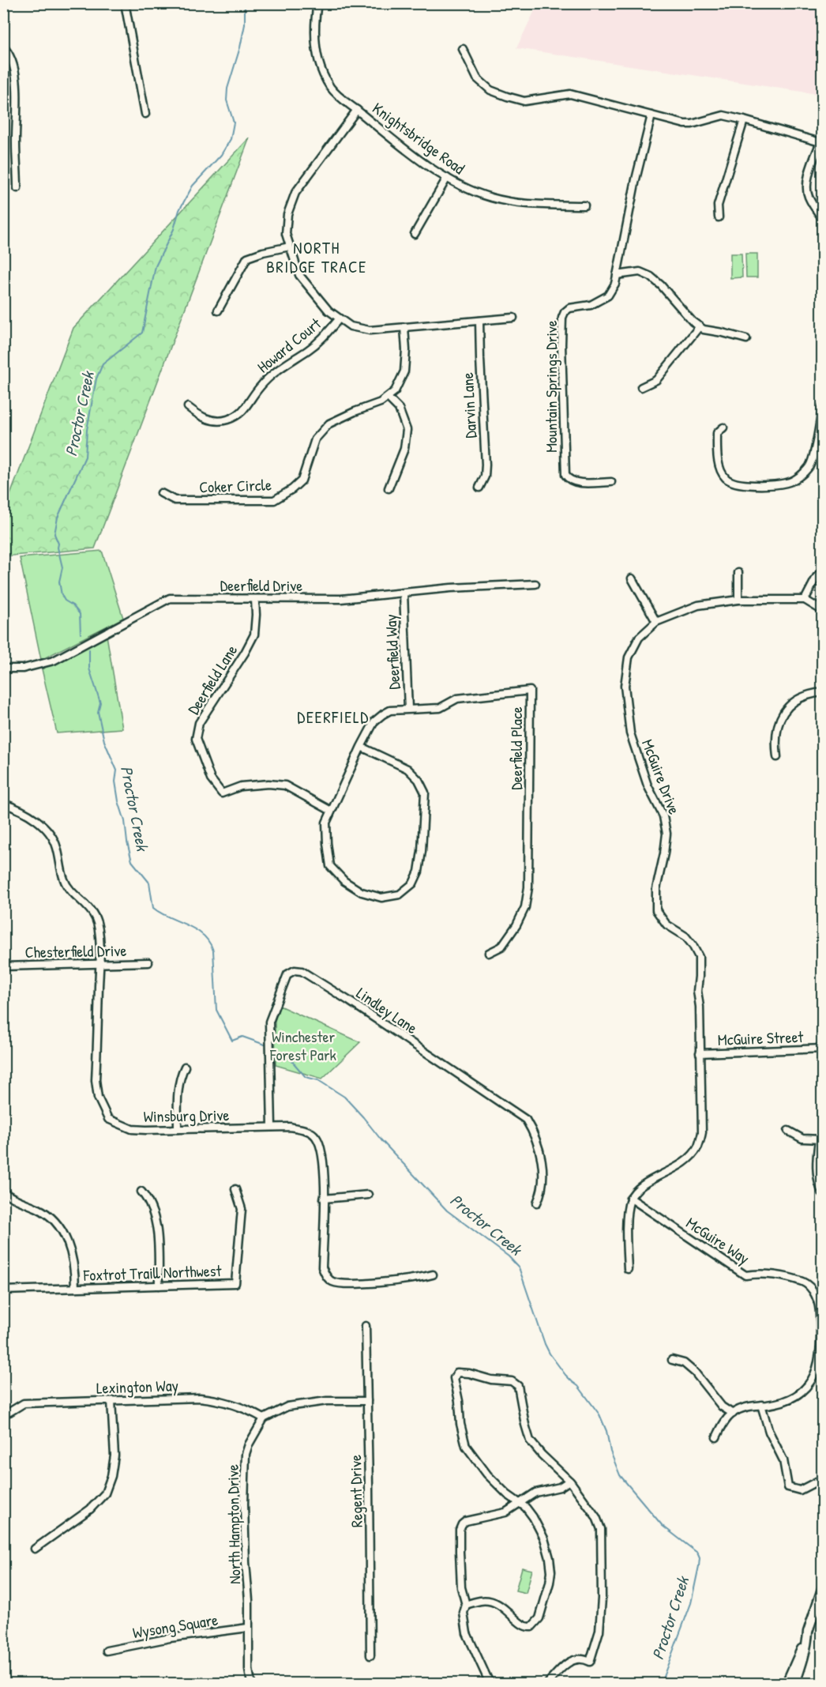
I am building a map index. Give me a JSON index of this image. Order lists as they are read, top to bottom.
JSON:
{
  "streets": {
    "street": [
      "Knightsbridge Road",
      "Howard Court",
      "Mountain Springs Drive",
      "Darvin Lane",
      "Coker Circle",
      "Deerfield Drive",
      "Deerfield Way",
      "Deerfield Lane",
      "Deerfield Place",
      "McGuire Drive",
      "Chesterfield Drive",
      "Lindley Lane",
      "McGuire Street",
      "Winsburg Drive",
      "McGuire Way",
      "Foxtrot Traill Northwest",
      "Lexington Way",
      "Regent Drive",
      "North Hampton Drive",
      "Wysong Square"
    ]
  },
  "crossings": [
    ["Deerfield Drive", "Deerfield Way"],
    ["Deerfield Drive", "Deerfield Lane"],
    ["Deerfield Way", "Deerfield Place"],
    ["Deerfield Lane", "Deerfield Place"],
    ["McGuire Drive", "McGuire Street"],
    ["McGuire Drive", "McGuire Way"],
    ["Chesterfield Drive", "Winsburg Drive"],
    ["Lindley Lane", "Winsburg Drive"],
    ["Lexington Way", "North Hampton Drive"],
    ["North Hampton Drive", "Wysong Square"]
  ],
  "districts": ["NORTH BRIDGE TRACE", "DEERFIELD"],
  "water": ["Proctor Creek"],
  "parks": ["Winchester Forest Park"]
}
